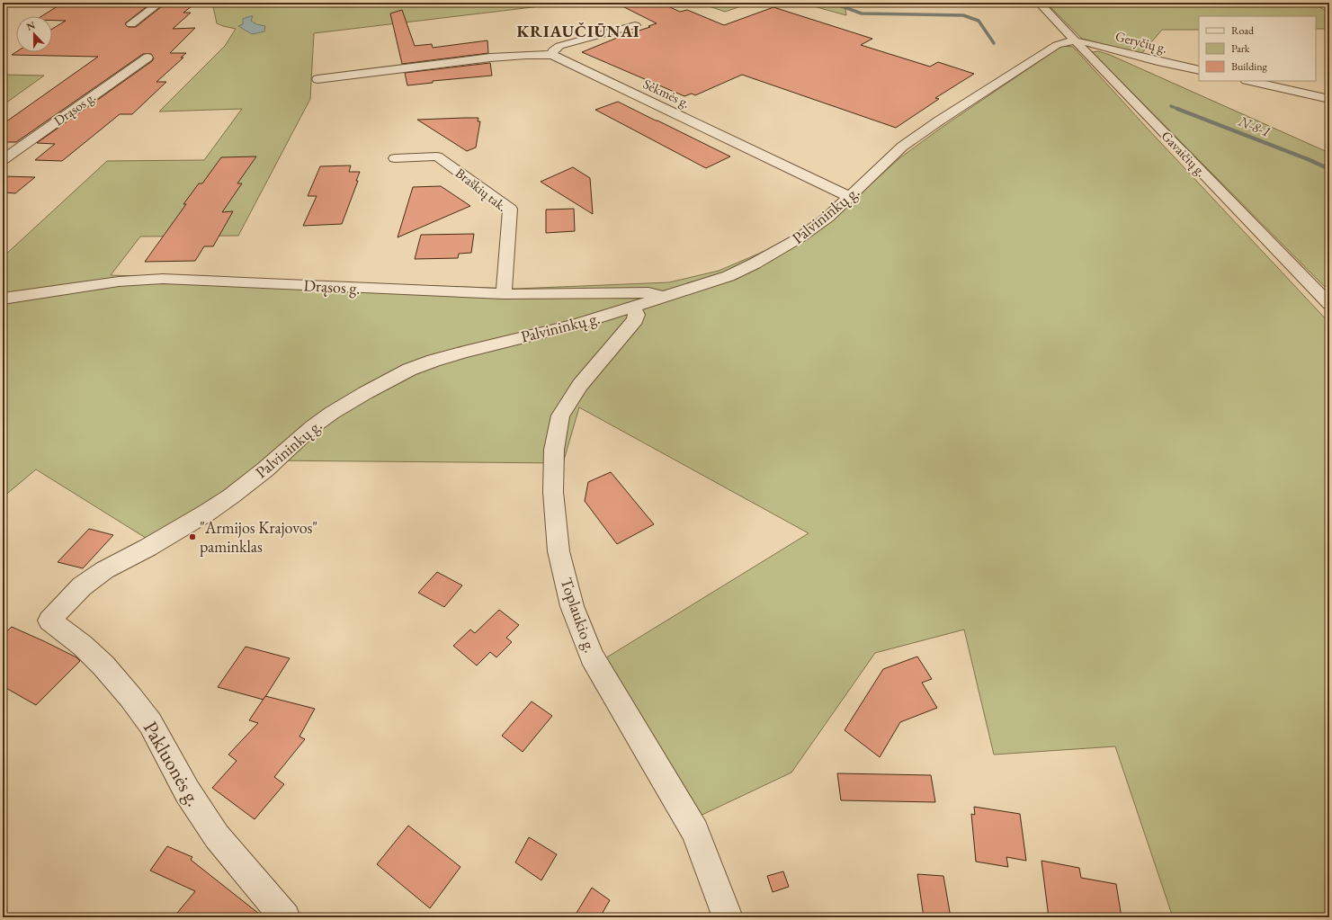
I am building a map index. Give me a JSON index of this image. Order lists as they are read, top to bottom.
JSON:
{
  "streets": {
    "street": [
      "Geryčių g.",
      "Sėkmės g.",
      "Drąsos g.",
      "Gavaičių g.",
      "Braškių tak.",
      "Palvininkų g.",
      "Toplaukio g.",
      "Pakluonės g."
    ]
  },
  "crossings": [
    ["Geryčių g.", "Gavaičių g."],
    ["Geryčių g.", "Palvininkų g."],
    ["Sėkmės g.", "Palvininkų g."],
    ["Drąsos g.", "Braškių tak."],
    ["Drąsos g.", "Palvininkų g."],
    ["Gavaičių g.", "Palvininkų g."],
    ["Palvininkų g.", "Toplaukio g."],
    ["Palvininkų g.", "Pakluonės g."]
  ],
  "districts": ["KRIAUČIŪNAI"],
  "water": ["N-8-1"],
  "places": ["\"Armijos Krajovos\" paminklas"],
  "legend": ["Road", "Park", "Building"],
  "north": "top"
}
